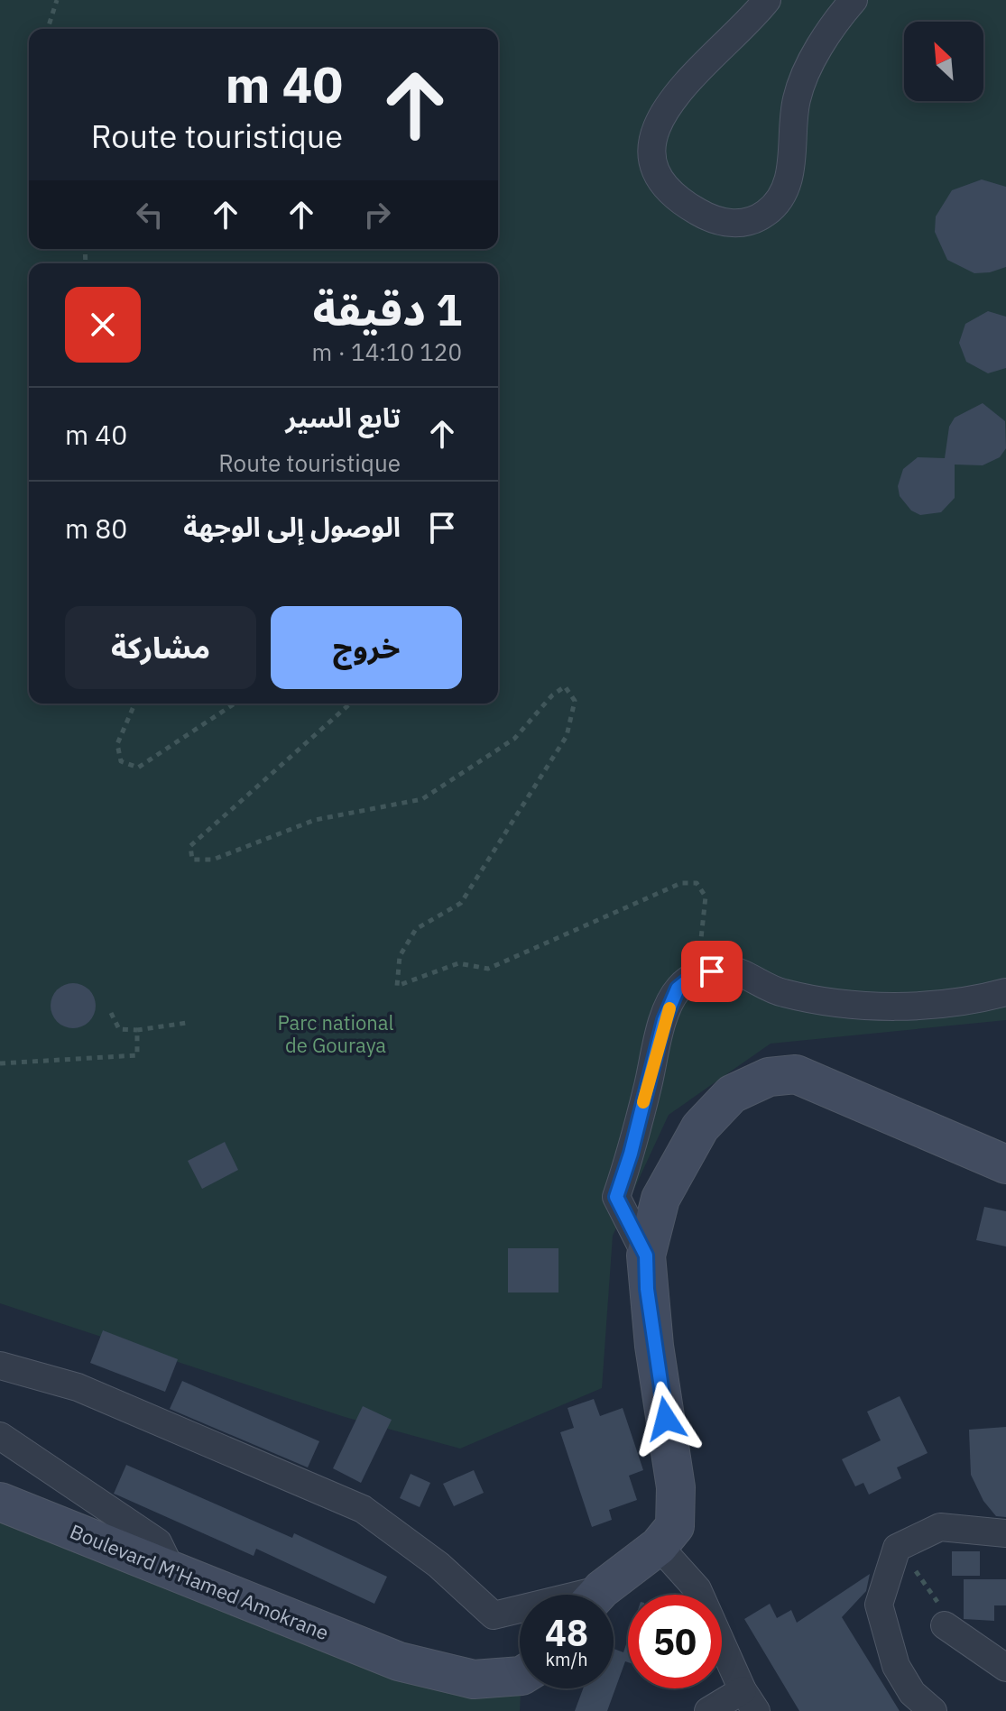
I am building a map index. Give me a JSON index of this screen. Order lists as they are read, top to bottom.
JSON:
{
  "streets": {
    "main road": ["Boulevard M'Hamed Amokrane"]
  },
  "parks": ["Parc national de Gouraya"],
  "north": "top left",
  "page": {
    "turn": ["40 m", "Route touristique"],
    "heading": ["1 دقيقة", "120 m · 14:10"],
    "list": [
      {
        "name": "تابع السير",
        "note": "Route touristique",
        "value": "40 m"
      },
      {
        "name": "الوصول إلى الوجهة",
        "value": "80 m"
      }
    ],
    "buttons": ["خروج", "مشاركة"],
    "speed": "48 km/h",
    "limit": "50"
  }
}
